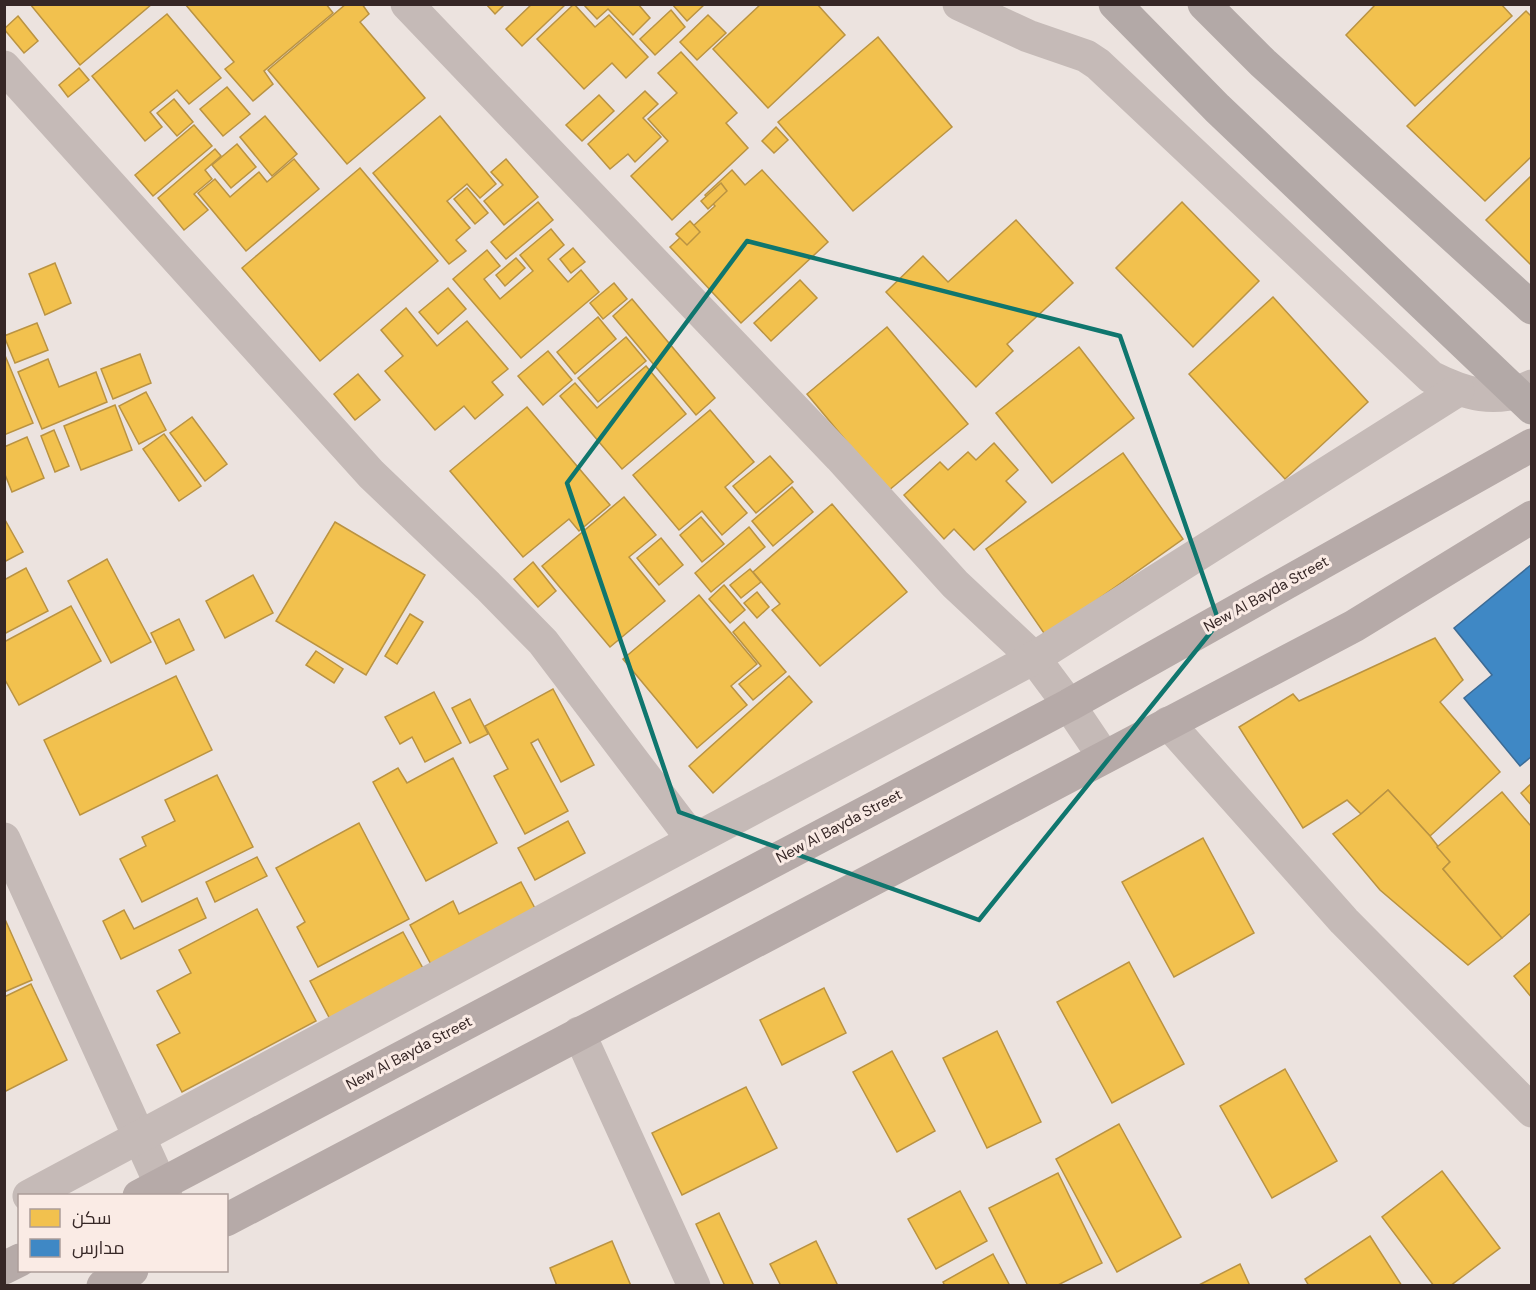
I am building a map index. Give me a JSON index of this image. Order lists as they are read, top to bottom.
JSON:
{
  "streets": {
    "street": ["New Al Bayda Street"]
  },
  "legend": ["سكن", "مدارس"]
}
